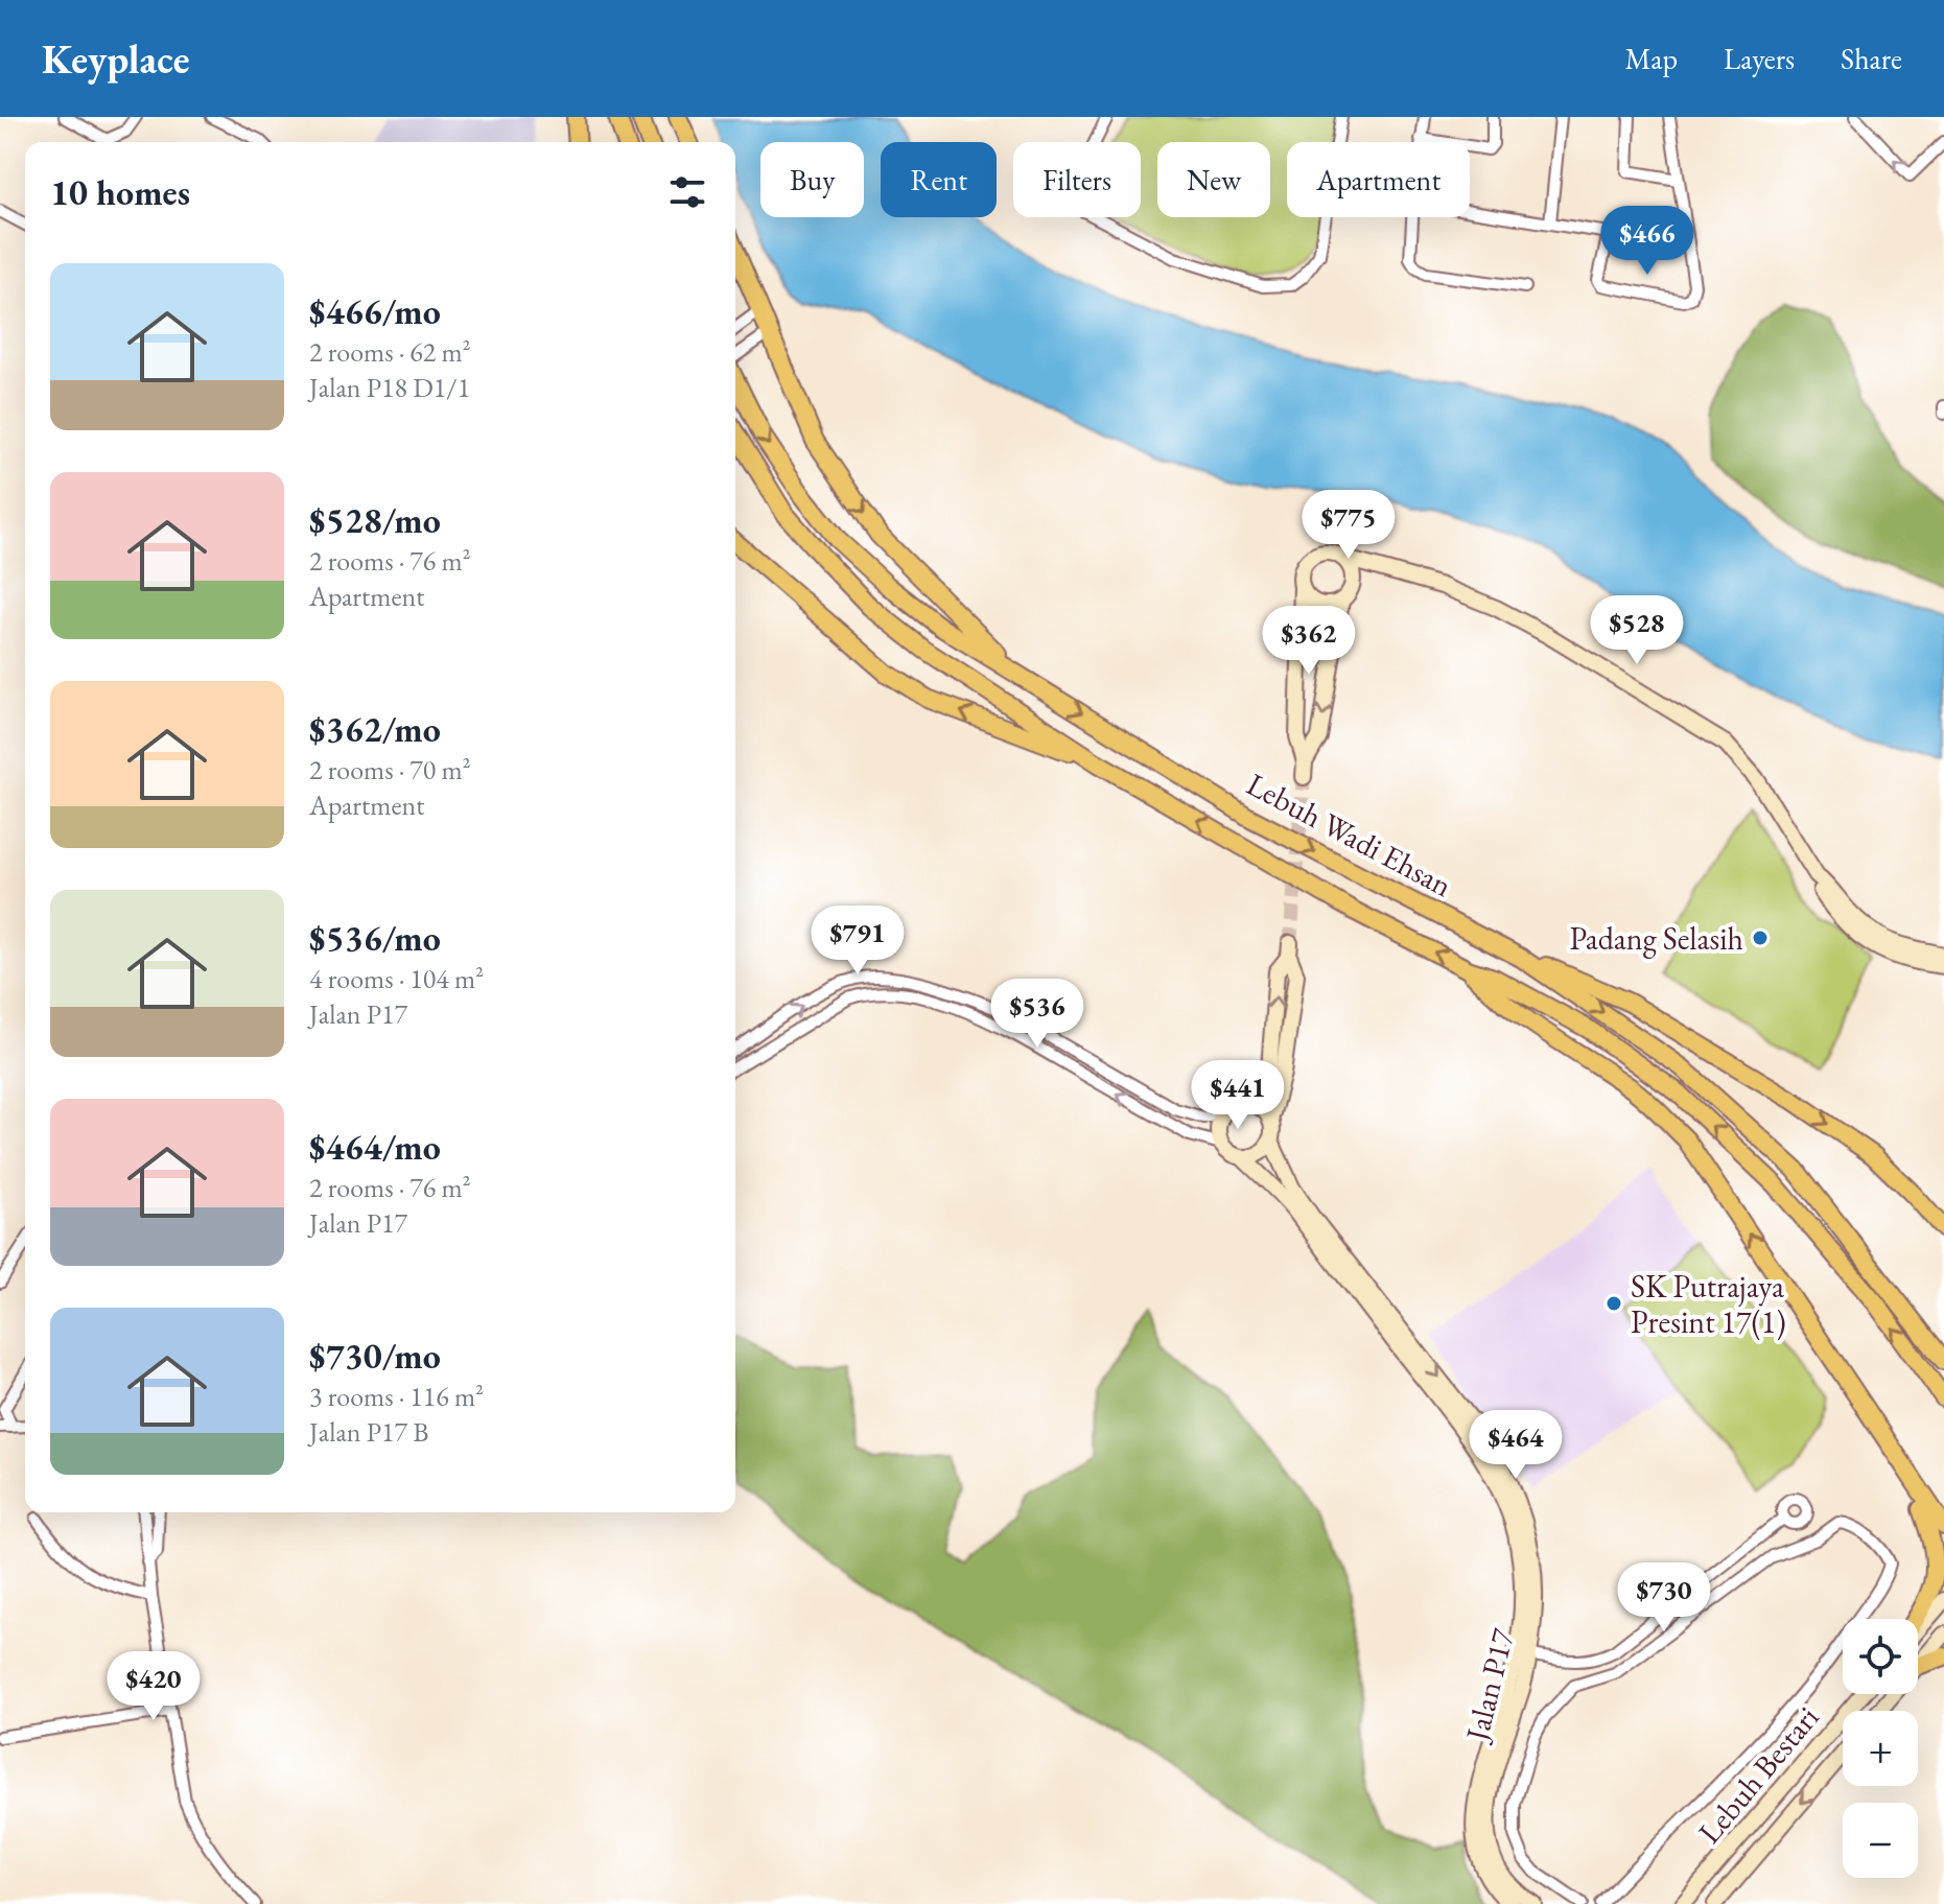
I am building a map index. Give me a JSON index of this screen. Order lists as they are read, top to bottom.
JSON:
{
  "streets": {
    "main road": ["Lebuh Wadi Ehsan"],
    "street": ["Jalan P17", "Lebuh Bestari"]
  },
  "places": ["Padang Selasih", "SK Putrajaya Presint 17(1)"],
  "page": {
    "header": "Keyplace",
    "nav": ["Map", "Layers", "Share"],
    "chip": [
      "Buy",
      "Rent",
      "Filters",
      "New",
      "Apartment"
    ],
    "heading": "10 homes",
    "price": [
      "$466",
      "$775",
      "$528",
      "$362",
      "$791",
      "$536",
      "$441",
      "$464",
      "$730",
      "$420"
    ],
    "list": [
      {
        "name": "$466/mo",
        "note": "2 rooms · 62 m² · Jalan P18 D1/1"
      },
      {
        "name": "$528/mo",
        "note": "2 rooms · 76 m² · Apartment"
      },
      {
        "name": "$362/mo",
        "note": "2 rooms · 70 m² · Apartment"
      },
      {
        "name": "$536/mo",
        "note": "4 rooms · 104 m² · Jalan P17"
      },
      {
        "name": "$464/mo",
        "note": "2 rooms · 76 m² · Jalan P17"
      },
      {
        "name": "$730/mo",
        "note": "3 rooms · 116 m² · Jalan P17 B"
      }
    ],
    "map_buttons": ["+", "−"]
  }
}
